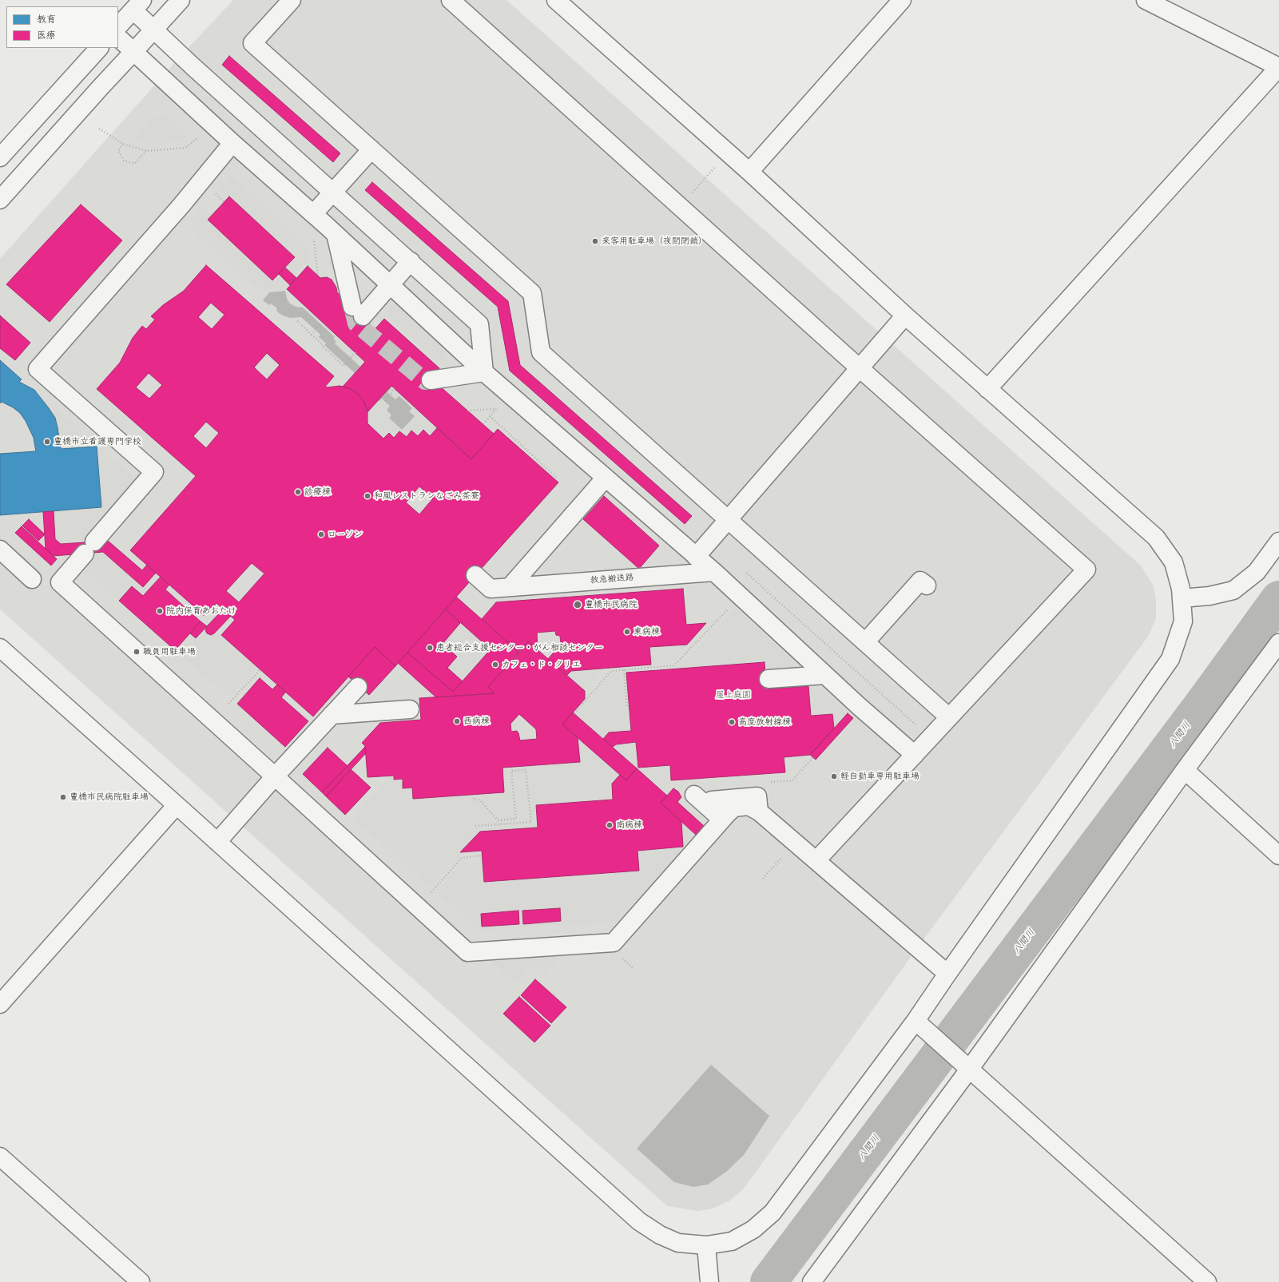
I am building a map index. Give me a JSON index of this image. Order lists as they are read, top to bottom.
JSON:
{
  "streets": {
    "street": ["救急搬送路"]
  },
  "water": ["八間川"],
  "parks": ["屋上庭園"],
  "places": [
    "来客用駐車場（夜間閉鎖）",
    "豊橋市立看護専門学校",
    "診療棟",
    "和風レストランなごみ茶寮",
    "ローソン",
    "豊橋市民病院",
    "院内保育あおたけ",
    "東病棟",
    "患者総合支援センター・がん相談センター",
    "職員用駐車場",
    "カフェ・ド・クリエ",
    "西病棟",
    "高度放射線棟",
    "軽自動車専用駐車場",
    "豊橋市民病院駐車場",
    "南病棟"
  ],
  "legend": ["教育", "医療"]
}
